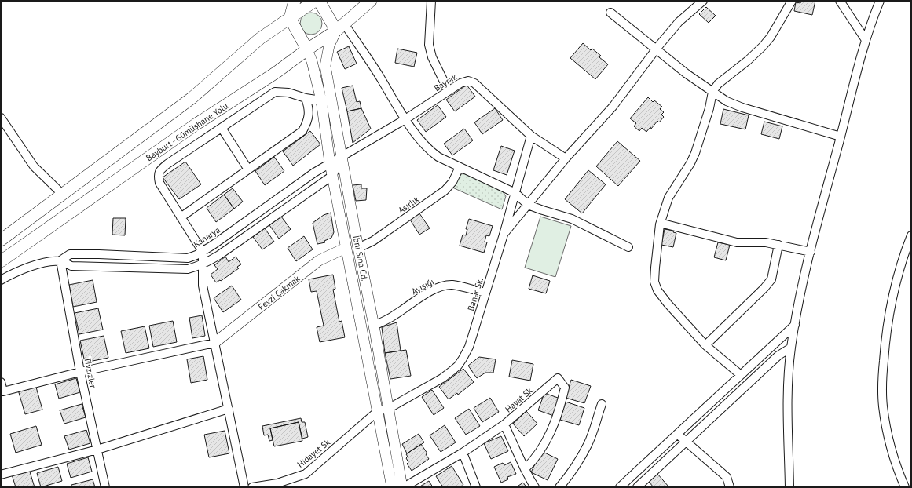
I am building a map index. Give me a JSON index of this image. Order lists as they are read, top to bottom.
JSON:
{
  "streets": {
    "highway": ["Bayburt - Gümüşhane Yolu"],
    "main road": ["İbni Sina Cd.", "Fevzi Çakmak"],
    "street": [
      "Bayrak",
      "Asırlık",
      "Kanarya",
      "Ayışığı",
      "Bahar Sk.",
      "Tivzizler",
      "Hayat Sk.",
      "Hidayet Sk."
    ]
  },
  "crossings": [
    ["Bayrak", "Kanarya"],
    ["Bayrak", "İbni Sina Cd."],
    ["Bayrak", "Bahar Sk."],
    ["Bayburt - Gümüşhane Yolu", "İbni Sina Cd."],
    ["Asırlık", "İbni Sina Cd."],
    ["Kanarya", "İbni Sina Cd."],
    ["Kanarya", "Tivzizler"],
    ["İbni Sina Cd.", "Ayışığı"],
    ["İbni Sina Cd.", "Fevzi Çakmak"],
    ["İbni Sina Cd.", "Bahar Sk."],
    ["İbni Sina Cd.", "Hayat Sk."],
    ["İbni Sina Cd.", "Hidayet Sk."],
    ["Ayışığı", "Bahar Sk."],
    ["Bahar Sk.", "Hidayet Sk."]
  ]
}
